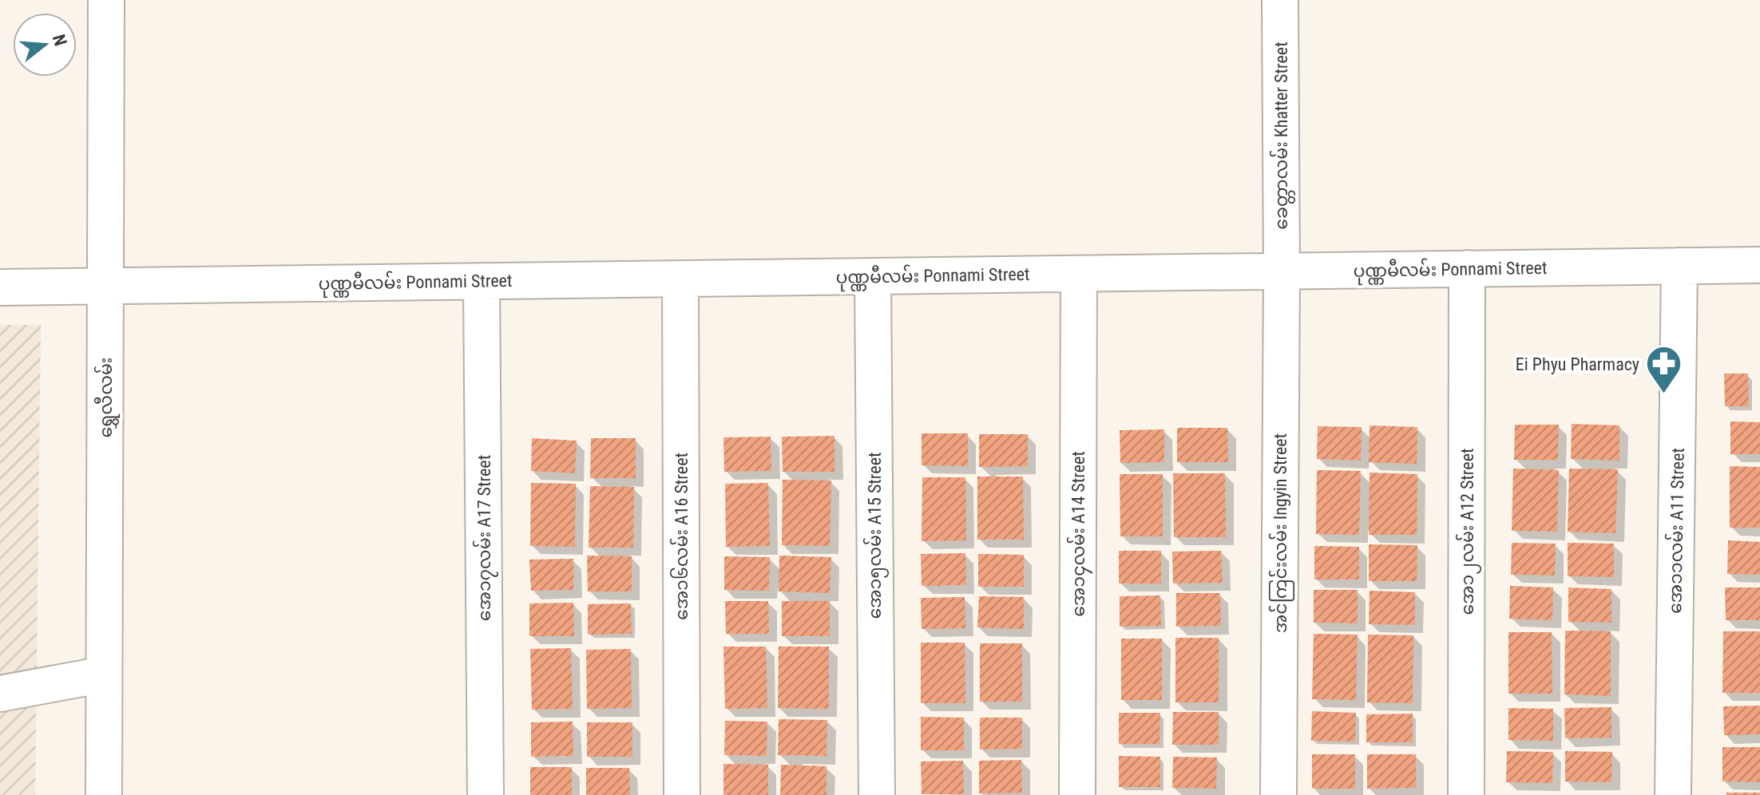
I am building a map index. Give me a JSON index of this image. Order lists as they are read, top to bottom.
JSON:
{
  "streets": {
    "street": [
      "ခေတ္တာလမ်း Khatter Street",
      "ပုဏ္ဏမီလမ်း Ponnami Street",
      "ရွှေလီလမ်း",
      "အေ၁၁လမ်း A11 Street",
      "အေ၁၂လမ်း A12 Street",
      "အင်ကြင်းလမ်း Ingyin Street",
      "အေ၁၄လမ်း A14 Street",
      "အေ၁၅လမ်း A15 Street",
      "အေ၁၆လမ်း A16 Street",
      "အေ၁၇လမ်း A17 Street"
    ]
  },
  "crossings": [
    ["ခေတ္တာလမ်း Khatter Street", "ပုဏ္ဏမီလမ်း Ponnami Street"],
    ["ခေတ္တာလမ်း Khatter Street", "အင်ကြင်းလမ်း Ingyin Street"],
    ["ပုဏ္ဏမီလမ်း Ponnami Street", "ရွှေလီလမ်း"],
    ["ပုဏ္ဏမီလမ်း Ponnami Street", "အေ၁၁လမ်း A11 Street"],
    ["ပုဏ္ဏမီလမ်း Ponnami Street", "အေ၁၂လမ်း A12 Street"],
    ["ပုဏ္ဏမီလမ်း Ponnami Street", "အင်ကြင်းလမ်း Ingyin Street"],
    ["ပုဏ္ဏမီလမ်း Ponnami Street", "အေ၁၄လမ်း A14 Street"],
    ["ပုဏ္ဏမီလမ်း Ponnami Street", "အေ၁၅လမ်း A15 Street"],
    ["ပုဏ္ဏမီလမ်း Ponnami Street", "အေ၁၆လမ်း A16 Street"],
    ["ပုဏ္ဏမီလမ်း Ponnami Street", "အေ၁၇လမ်း A17 Street"]
  ],
  "places": {
    "pharmacy": ["Ei Phyu Pharmacy"]
  },
  "north": "right"
}
